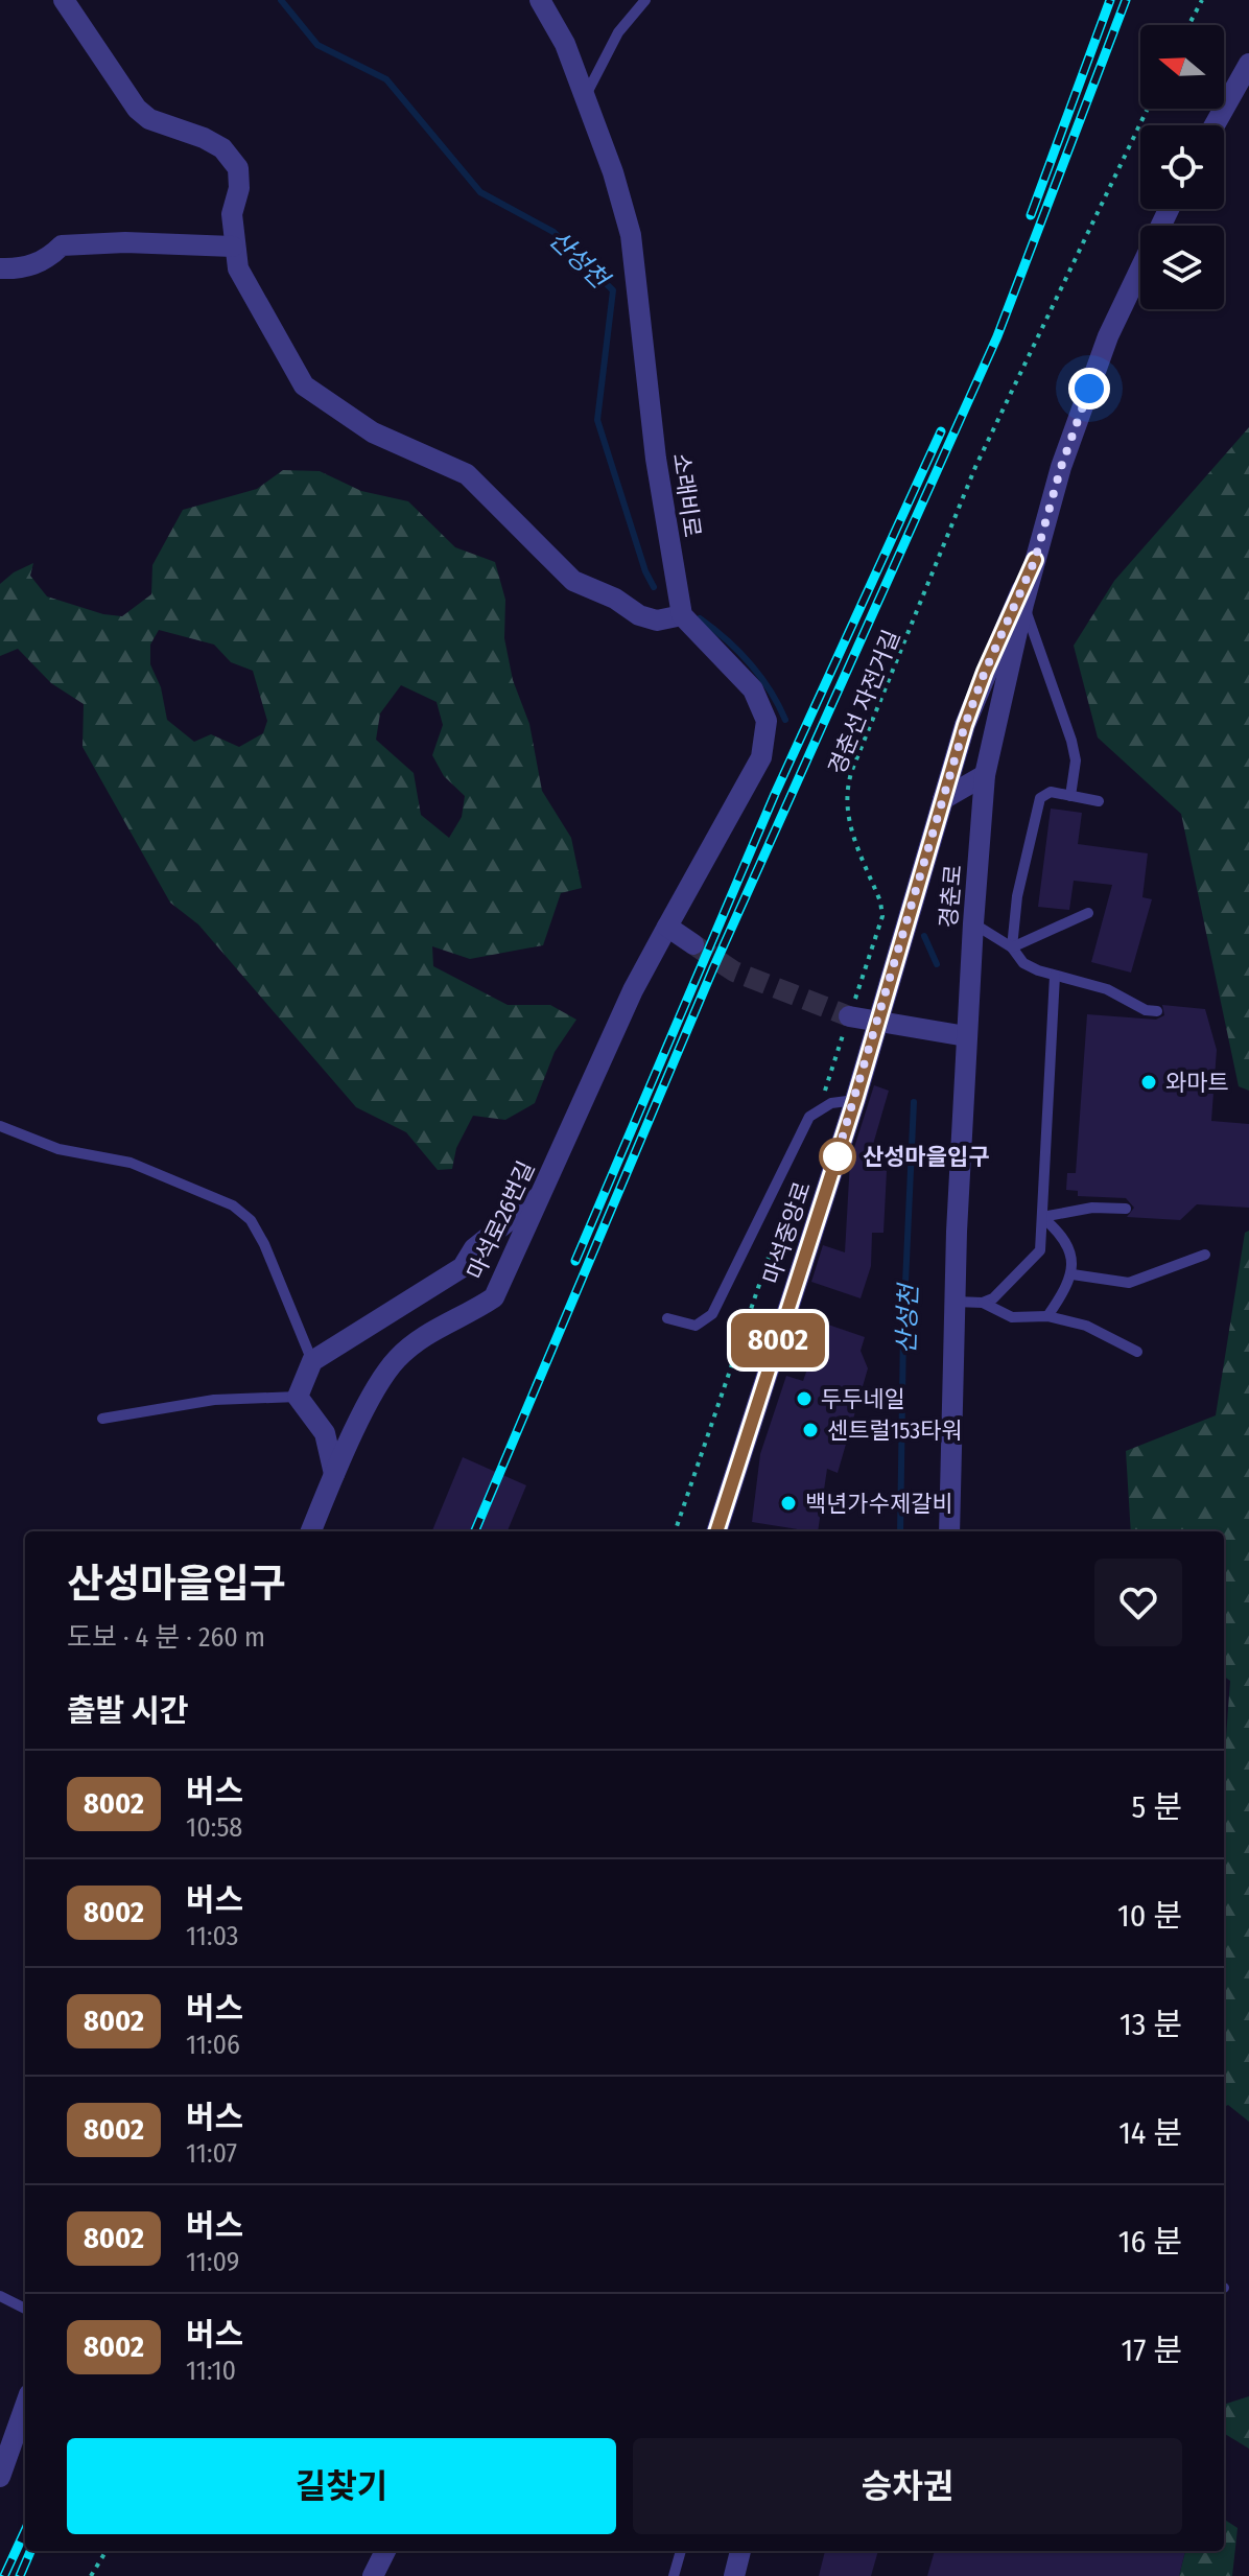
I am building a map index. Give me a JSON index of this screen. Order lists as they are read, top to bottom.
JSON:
{
  "streets": {
    "street": [
      "소래비로",
      "경춘로",
      "마석로26번길",
      "마석중앙로"
    ],
    "path": ["경춘선 자전거길"]
  },
  "crossings": [
    ["경춘로", "마석중앙로"]
  ],
  "water": ["산성천"],
  "places": [
    "와마트",
    "산성마을입구",
    "두두네일",
    "센트럴153타워",
    "백년가수제갈비"
  ],
  "lines": ["bus line 8002"],
  "north": "left",
  "page": {
    "on_map": "8002",
    "heading": [
      ["산성마을입구", "도보 · 4 분 · 260 m"],
      "출발 시간"
    ],
    "list": [
      {
        "mark": "8002",
        "name": "버스",
        "note": "10:58",
        "value": "5 분"
      },
      {
        "mark": "8002",
        "name": "버스",
        "note": "11:03",
        "value": "10 분"
      },
      {
        "mark": "8002",
        "name": "버스",
        "note": "11:06",
        "value": "13 분"
      },
      {
        "mark": "8002",
        "name": "버스",
        "note": "11:07",
        "value": "14 분"
      },
      {
        "mark": "8002",
        "name": "버스",
        "note": "11:09",
        "value": "16 분"
      },
      {
        "mark": "8002",
        "name": "버스",
        "note": "11:10",
        "value": "17 분"
      }
    ],
    "buttons": ["길찾기", "승차권"]
  }
}
